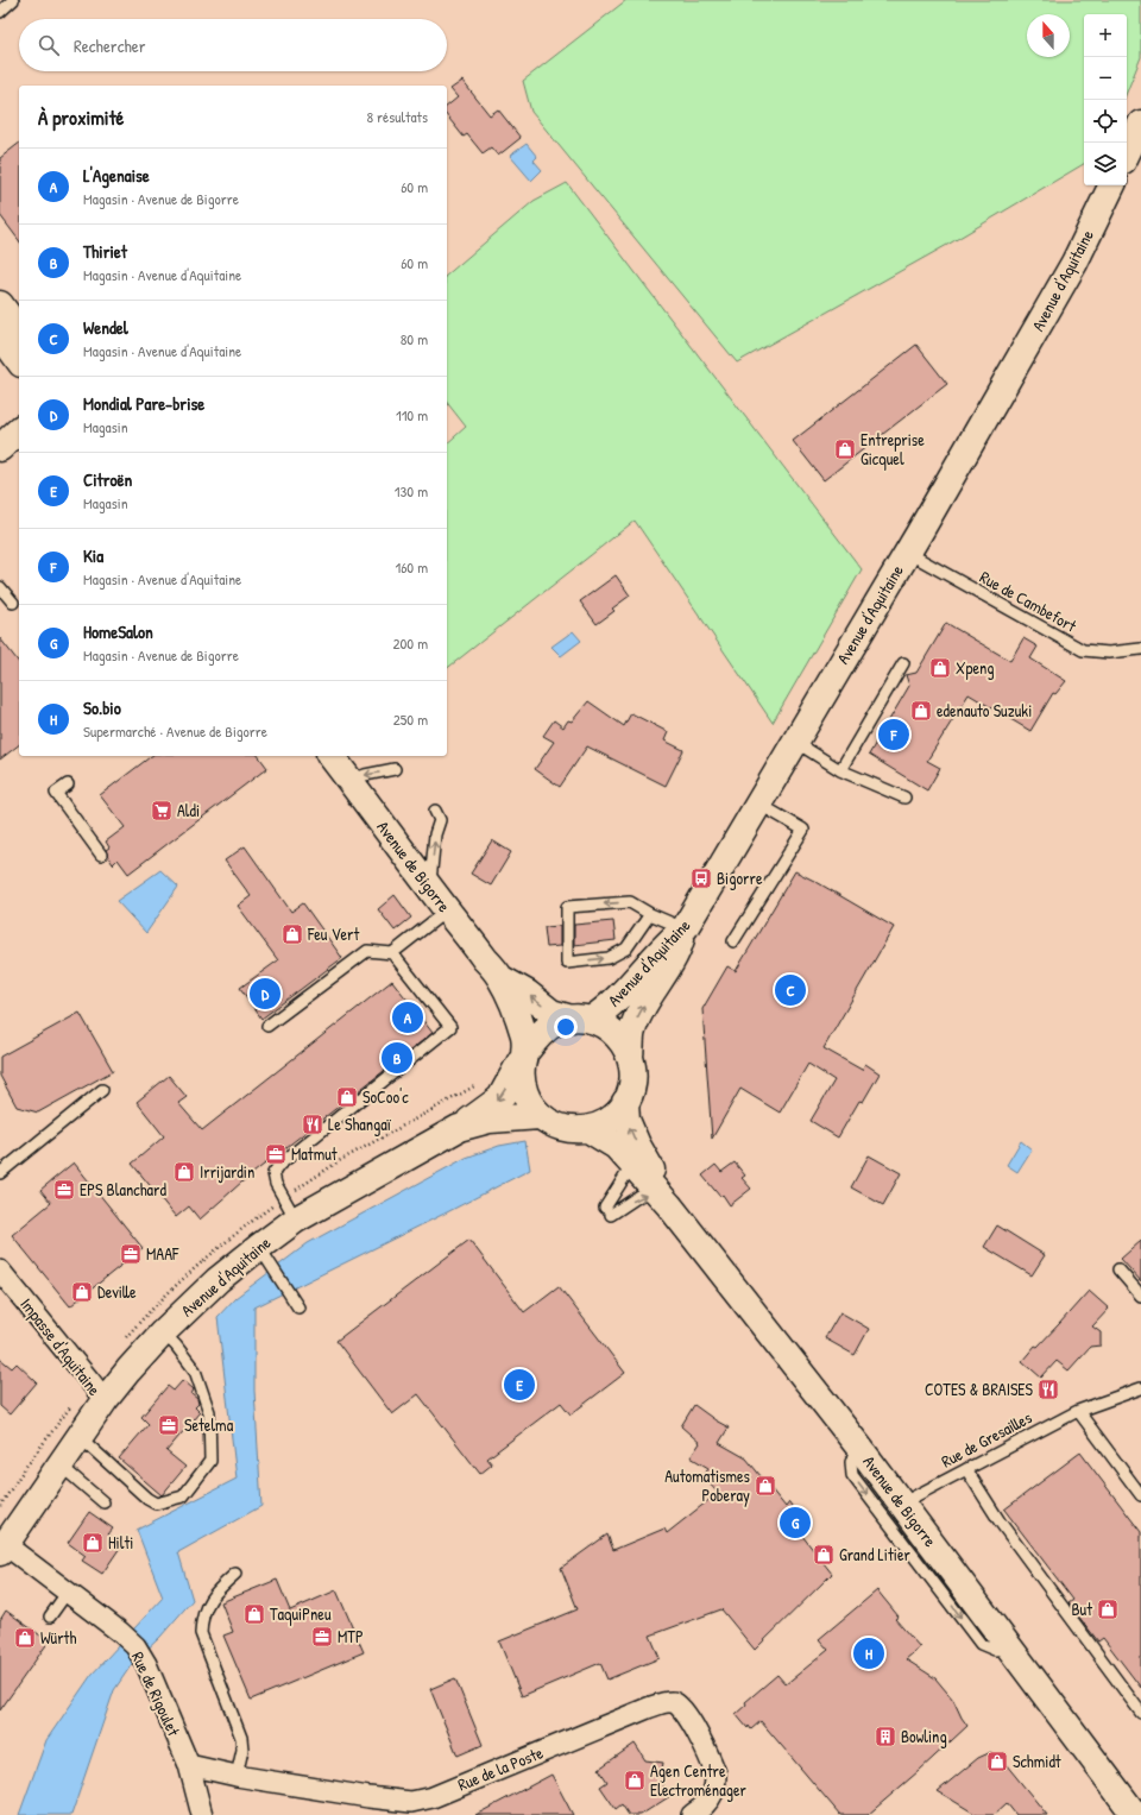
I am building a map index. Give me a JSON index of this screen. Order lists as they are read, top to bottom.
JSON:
{
  "streets": {
    "street": [
      "Avenue d'Aquitaine",
      "Avenue de Bigorre",
      "Impasse d'Aquitaine",
      "Rue de Rigoulet",
      "Rue de la Poste"
    ],
    "lane": ["Rue de Cambefort", "Rue de Gresailles"]
  },
  "crossings": [
    ["Avenue d'Aquitaine", "Rue de Cambefort"],
    ["Avenue d'Aquitaine", "Avenue de Bigorre"],
    ["Avenue d'Aquitaine", "Impasse d'Aquitaine"],
    ["Avenue d'Aquitaine", "Rue de Rigoulet"],
    ["Avenue de Bigorre", "Rue de Gresailles"],
    ["Rue de Rigoulet", "Rue de la Poste"]
  ],
  "places": {
    "shop": [
      "Entreprise Gicquel",
      "Xpeng",
      "edenauto Suzuki",
      "Feu Vert",
      "SoCoo'c",
      "Irrijardin",
      "Deville",
      "Automatismes Poberay",
      "Hilti",
      "Grand Litier",
      "But",
      "TaquiPneu",
      "Würth",
      "Schmidt",
      "Agen Centre Electroménager"
    ],
    "supermarket": ["Aldi"],
    "bus stop": ["Bigorre"],
    "restaurant": ["Le Shangaï", "COTES & BRAISES"],
    "office": [
      "Matmut",
      "EPS Blanchard",
      "MAAF",
      "Setelma",
      "MTP"
    ],
    "building": ["Bowling"]
  },
  "north": "top",
  "page": {
    "map_buttons": ["+", "−"],
    "search": "Rechercher",
    "heading": ["À proximité", "8 résultats"],
    "list": [
      {
        "mark": "A",
        "name": "L'Agenaise",
        "note": "Magasin · Avenue de Bigorre",
        "value": "60 m"
      },
      {
        "mark": "B",
        "name": "Thiriet",
        "note": "Magasin · Avenue d'Aquitaine",
        "value": "60 m"
      },
      {
        "mark": "C",
        "name": "Wendel",
        "note": "Magasin · Avenue d'Aquitaine",
        "value": "80 m"
      },
      {
        "mark": "D",
        "name": "Mondial Pare-brise",
        "note": "Magasin",
        "value": "110 m"
      },
      {
        "mark": "E",
        "name": "Citroën",
        "note": "Magasin",
        "value": "130 m"
      },
      {
        "mark": "F",
        "name": "Kia",
        "note": "Magasin · Avenue d'Aquitaine",
        "value": "160 m"
      },
      {
        "mark": "G",
        "name": "HomeSalon",
        "note": "Magasin · Avenue de Bigorre",
        "value": "200 m"
      },
      {
        "mark": "H",
        "name": "So.bio",
        "note": "Supermarché · Avenue de Bigorre",
        "value": "250 m"
      }
    ],
    "pins": [
      "F",
      "C",
      "D",
      "A",
      "B",
      "E",
      "G",
      "H"
    ]
  }
}
